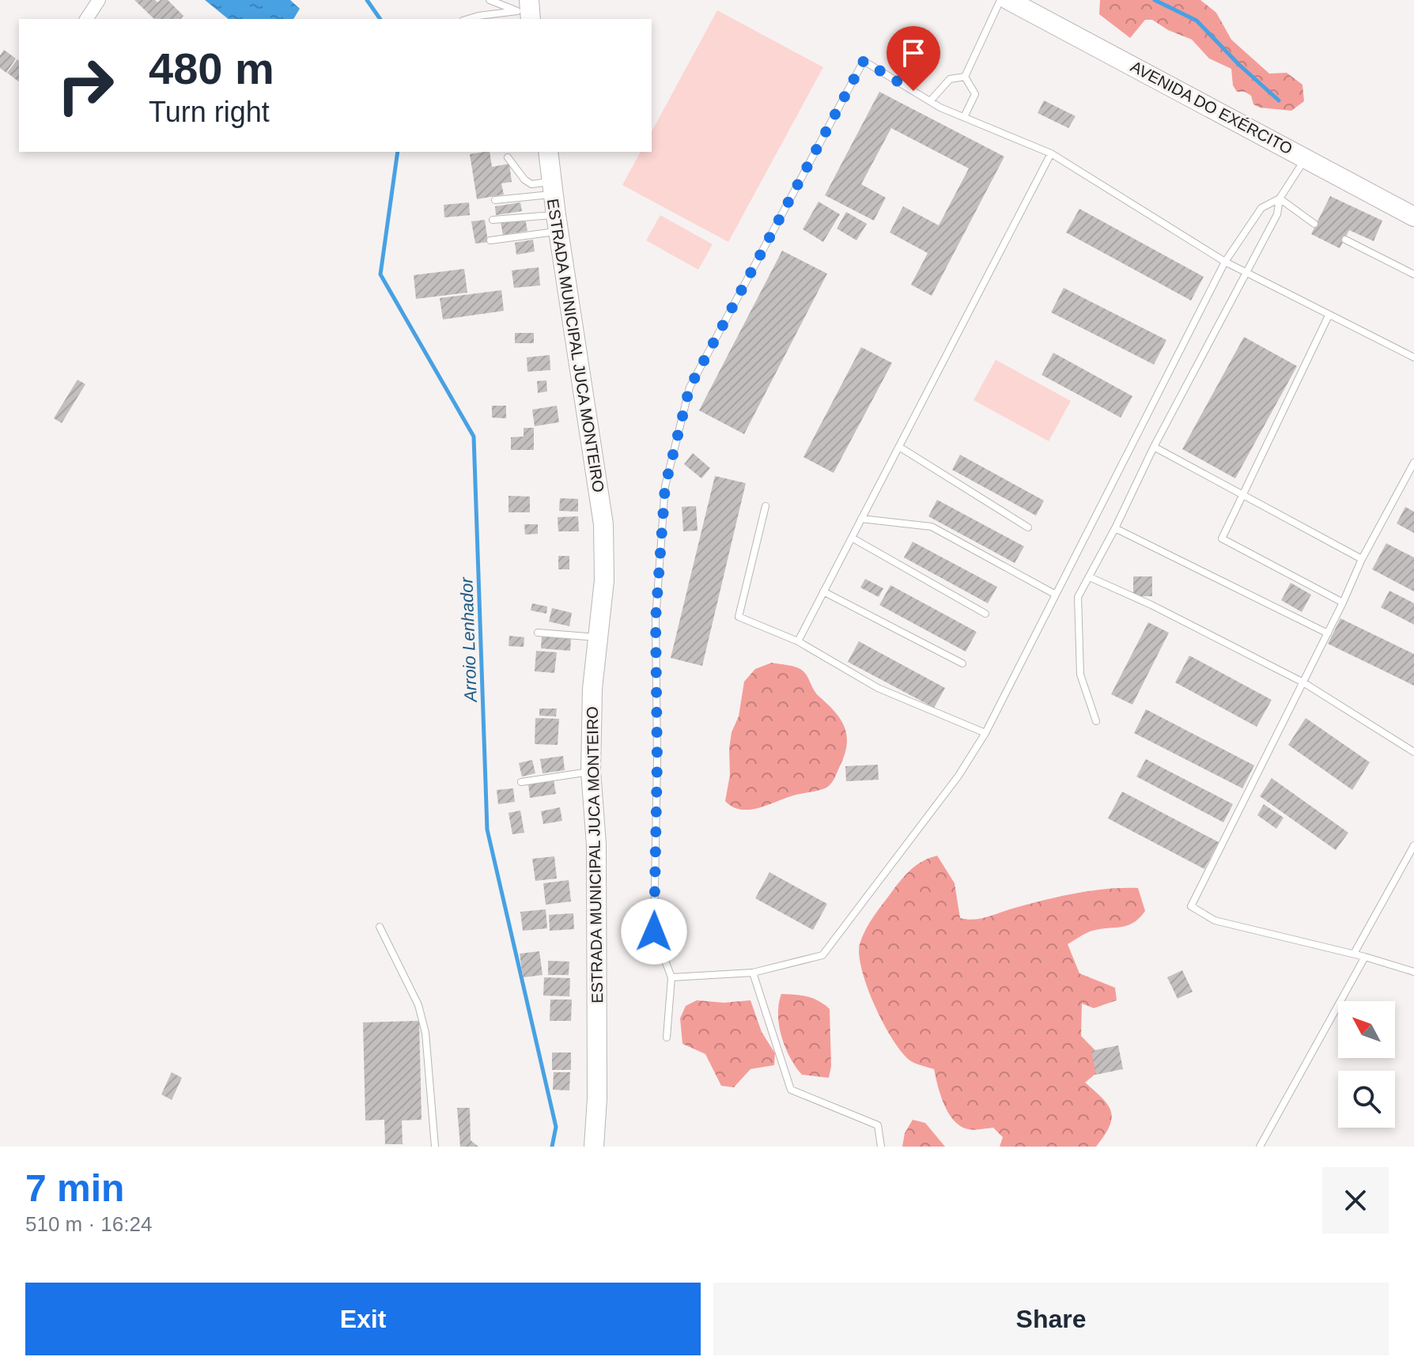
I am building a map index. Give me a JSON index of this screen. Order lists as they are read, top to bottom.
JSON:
{
  "streets": {
    "street": ["AVENIDA DO EXÉRCITO", "ESTRADA MUNICIPAL JUCA MONTEIRO"]
  },
  "water": ["Arroio Lenhador"],
  "north": "top left",
  "page": {
    "turn": ["480 m", "Turn right"],
    "heading": ["7 min", "510 m · 16:24"],
    "buttons": ["Exit", "Share"]
  }
}
